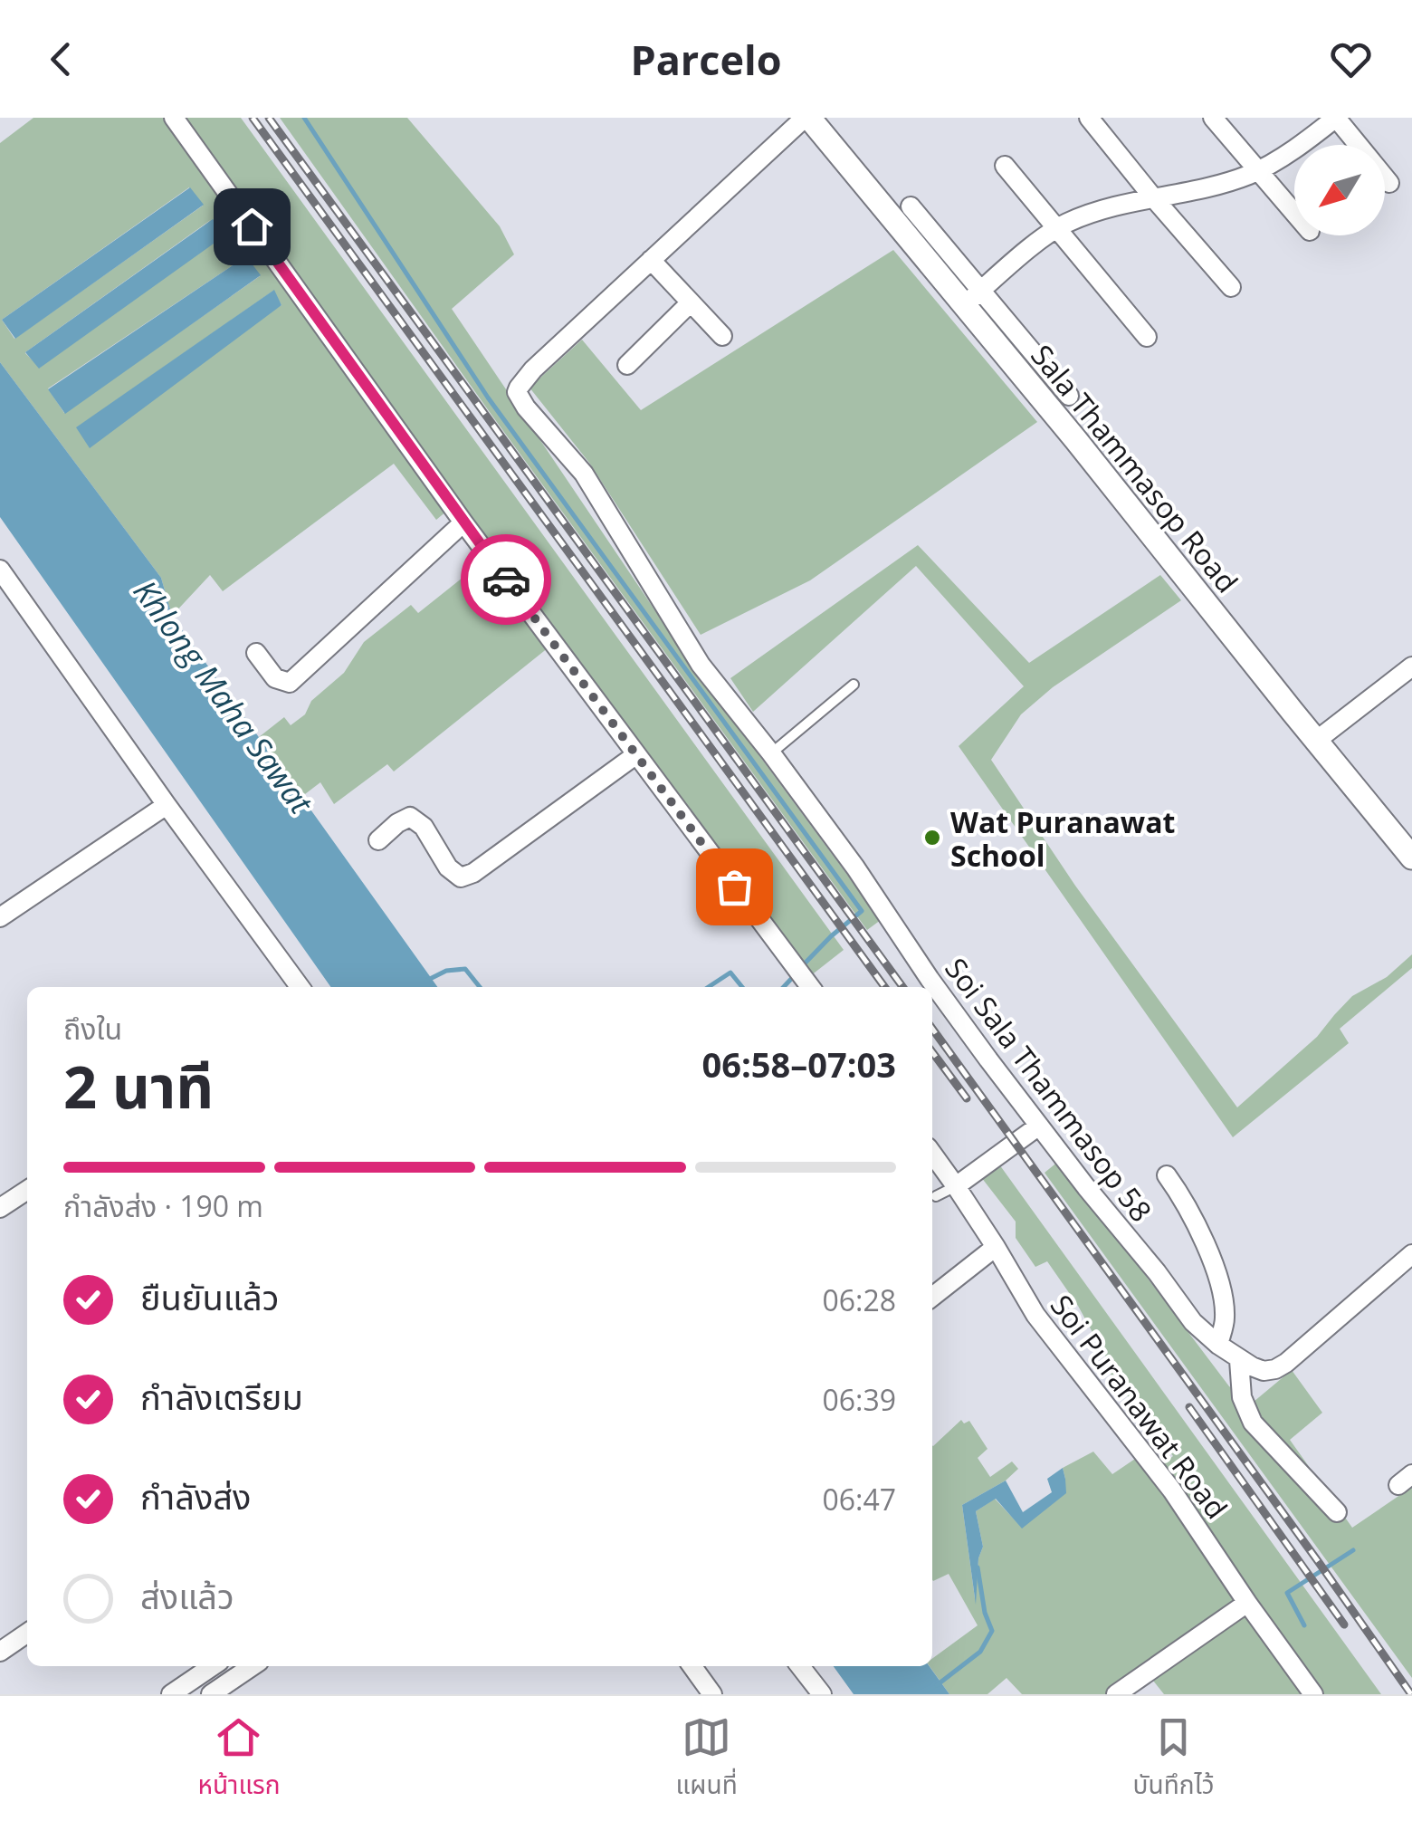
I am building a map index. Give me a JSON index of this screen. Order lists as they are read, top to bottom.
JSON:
{
  "streets": {
    "street": ["Sala Thammasop Road", "Soi Sala Thammasop 58", "Soi Puranawat Road"]
  },
  "water": ["Khlong Maha Sawat"],
  "places": ["Wat Puranawat School"],
  "north": "bottom left",
  "page": {
    "header": "Parcelo",
    "heading": ["2 นาที", "ถึงใน", "06:58–07:03"],
    "bar": "กำลังส่ง · 190 m",
    "list": [
      ["ยืนยันแล้ว", "06:28"],
      ["กำลังเตรียม", "06:39"],
      ["กำลังส่ง", "06:47"],
      "ส่งแล้ว"
    ],
    "tabs": ["หน้าแรก", "แผนที่", "บันทึกไว้"]
  }
}
